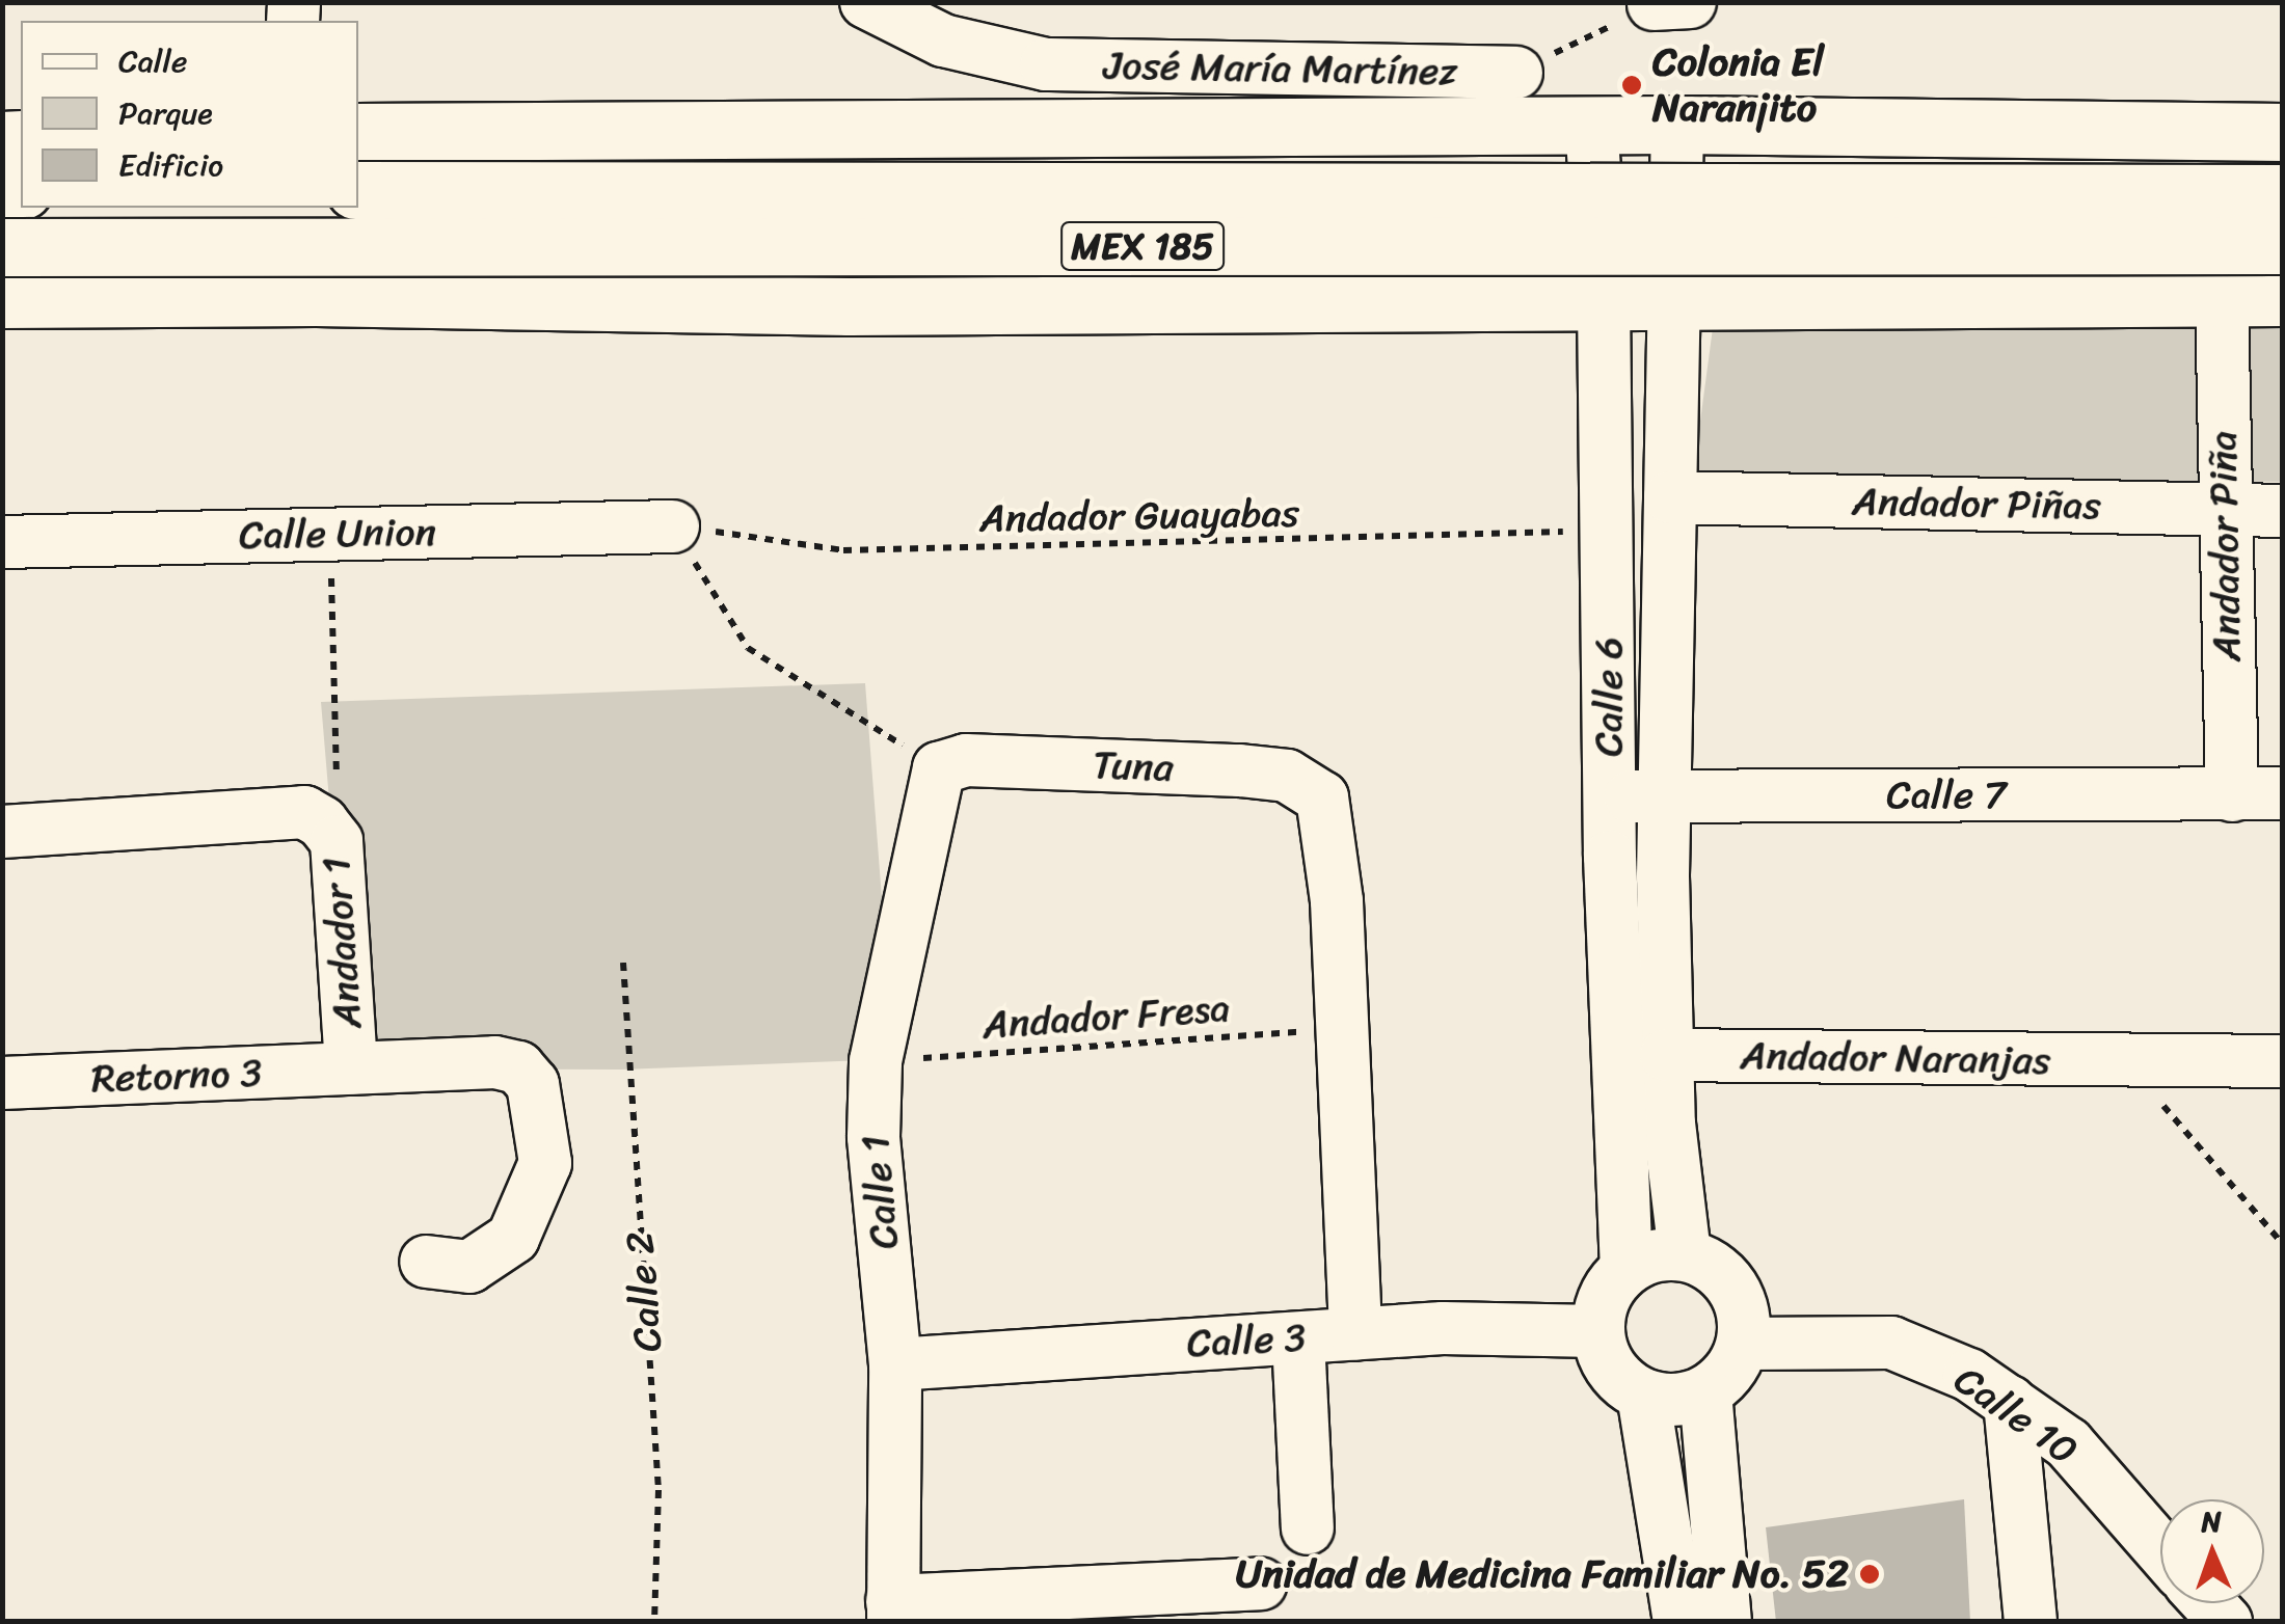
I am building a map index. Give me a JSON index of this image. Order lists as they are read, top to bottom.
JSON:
{
  "streets": {
    "street": [
      "José María Martínez",
      "MEX 185",
      "Andador Piñas",
      "Calle Union",
      "Andador Piña",
      "Calle 6",
      "Tuna",
      "Calle 7",
      "Andador 1",
      "Andador Naranjas",
      "Retorno 3",
      "Calle 1",
      "Calle 3",
      "Calle 10"
    ],
    "path": ["Andador Guayabas", "Andador Fresa", "Calle 2"]
  },
  "crossings": [
    ["Andador Piñas", "Andador Piña"],
    ["Andador Piñas", "Calle 6"],
    ["Andador Guayabas", "Calle Union"],
    ["Andador Guayabas", "Calle 6"],
    ["Andador Piña", "Calle 7"],
    ["Calle 6", "Calle 7"],
    ["Calle 6", "Andador Naranjas"],
    ["Calle 6", "Calle 3"],
    ["Calle 6", "Calle 10"],
    ["Tuna", "Andador Fresa"],
    ["Tuna", "Calle 1"],
    ["Andador 1", "Retorno 3"],
    ["Andador Fresa", "Calle 1"],
    ["Calle 1", "Calle 3"],
    ["Calle 3", "Calle 10"]
  ],
  "places": ["Colonia El Naranjito", "Unidad de Medicina Familiar No. 52"],
  "legend": ["Calle", "Parque", "Edificio"],
  "north": "top"
}
